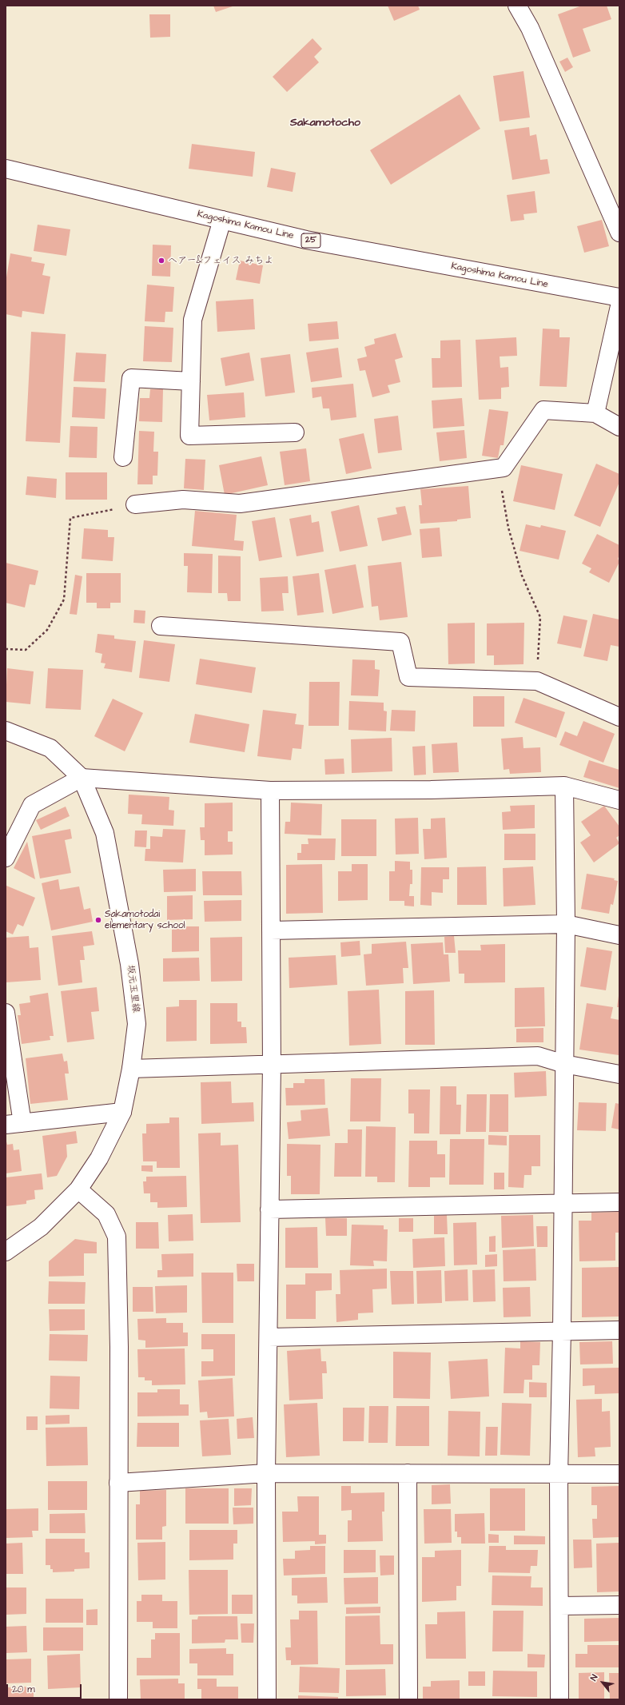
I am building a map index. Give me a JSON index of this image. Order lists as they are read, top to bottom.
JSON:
{
  "streets": {
    "street": ["Kagoshima Kamou Line", "25", "坂元玉里線"]
  },
  "districts": ["Sakamotocho"],
  "places": ["ヘアー&フェイス みちよ", "Sakamotodai elementary school"],
  "scale_bar": "20 m",
  "north": "top left"
}
